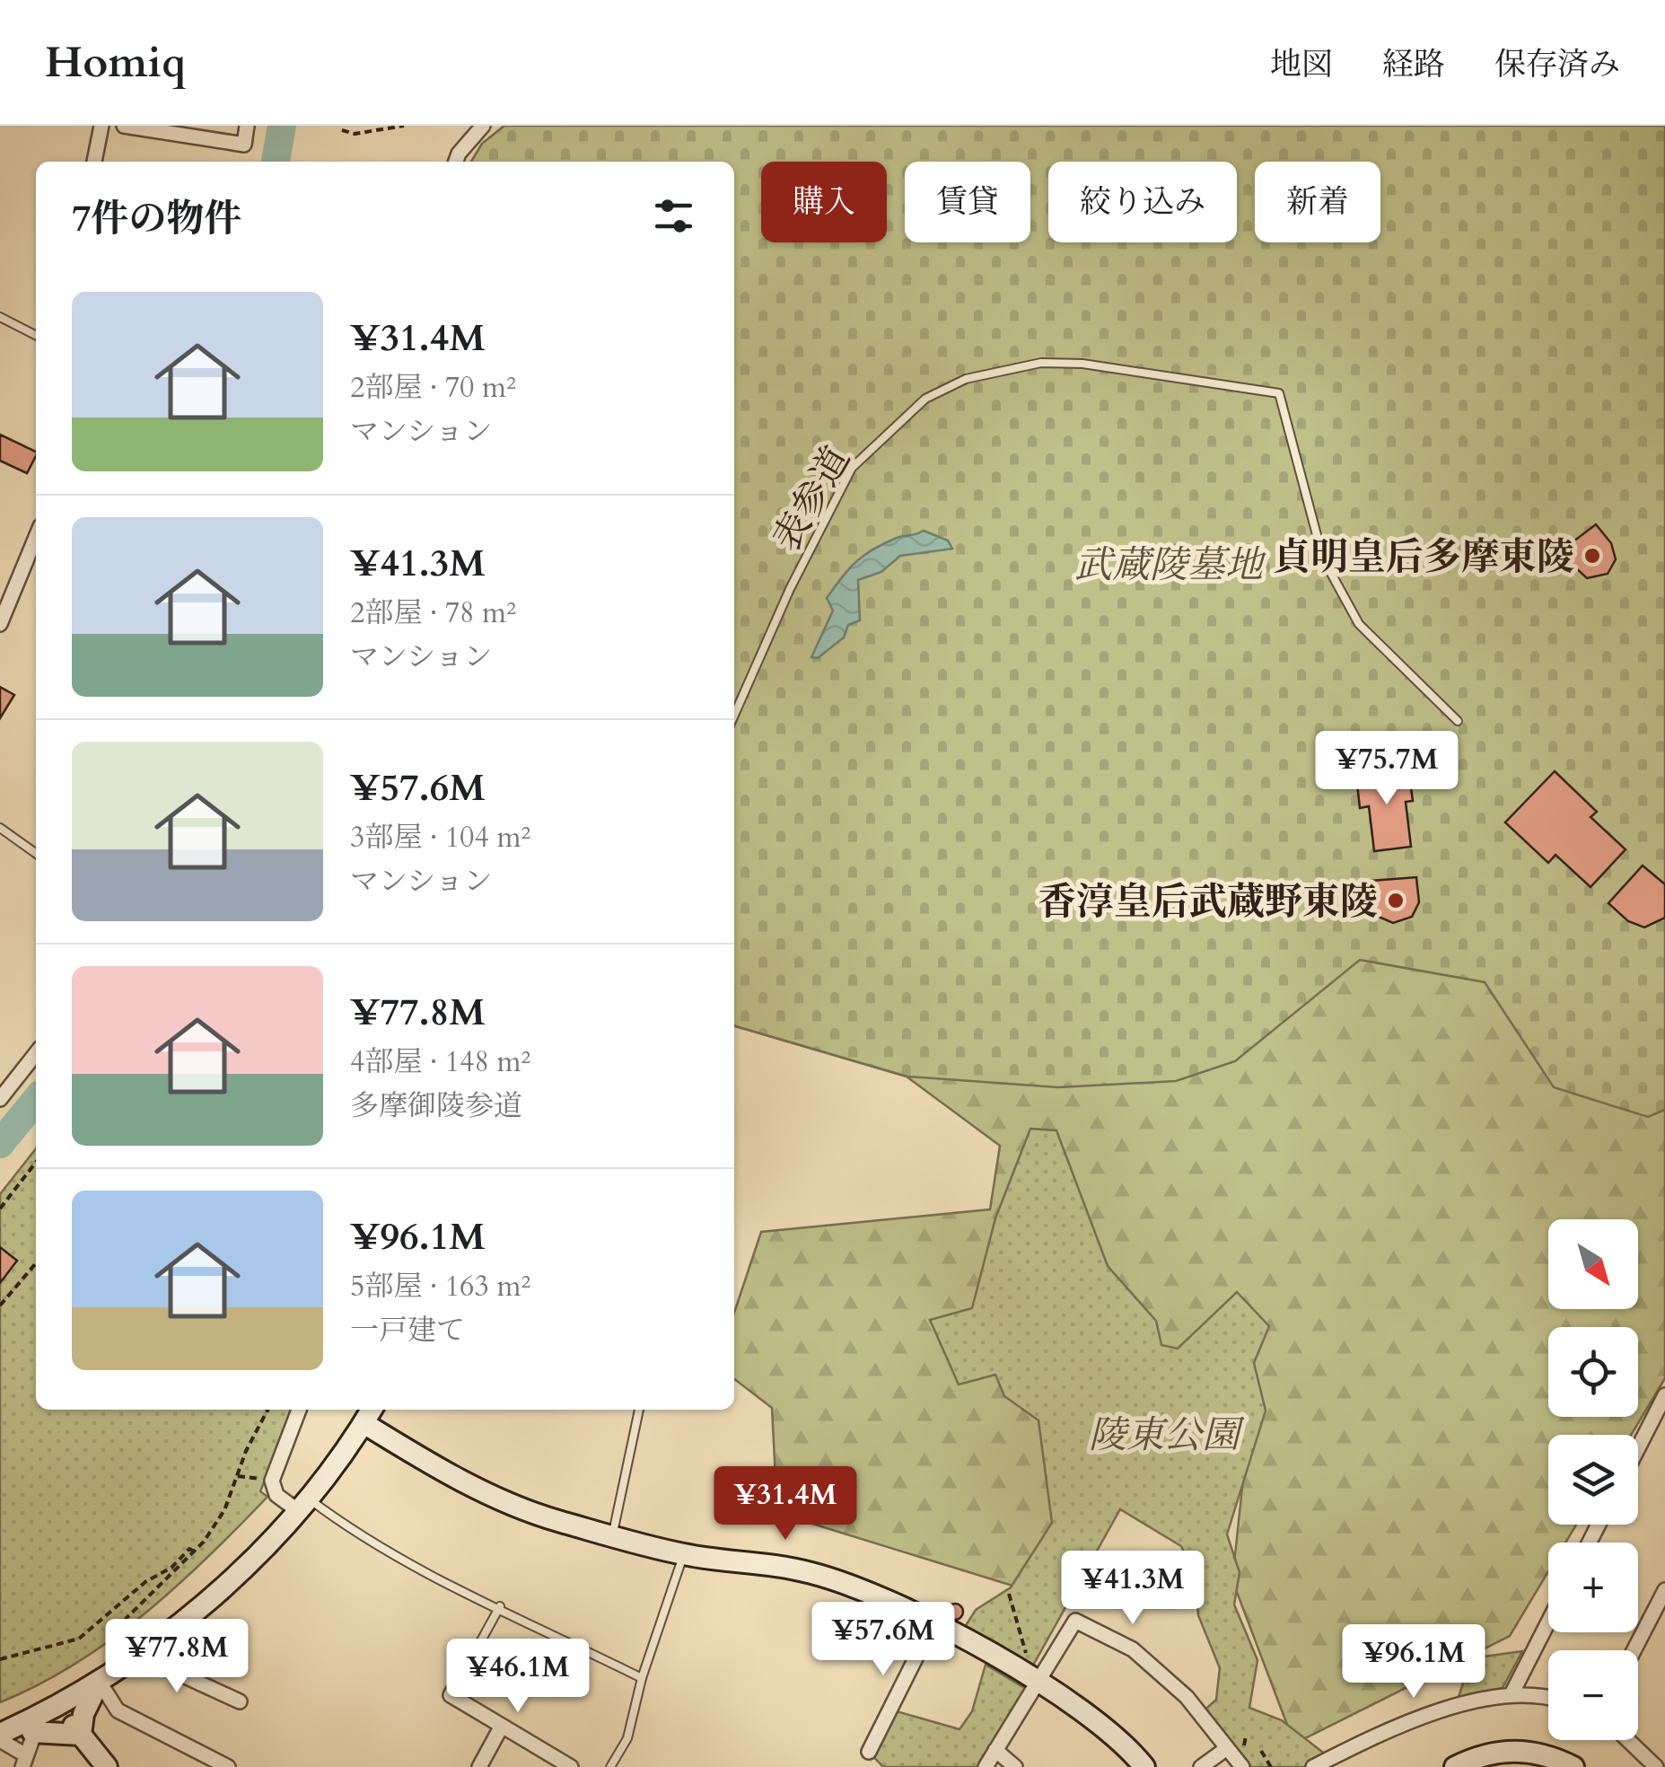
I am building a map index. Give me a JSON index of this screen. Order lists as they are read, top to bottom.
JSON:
{
  "streets": {
    "lane": ["表参道"]
  },
  "parks": ["武蔵陵墓地", "陵東公園"],
  "places": ["貞明皇后多摩東陵", "香淳皇后武蔵野東陵"],
  "north": "bottom right",
  "page": {
    "header": "Homiq",
    "nav": ["地図", "経路", "保存済み"],
    "chip": [
      "購入",
      "賃貸",
      "絞り込み",
      "新着"
    ],
    "heading": "7件の物件",
    "list": [
      {
        "name": "¥31.4M",
        "note": "2部屋 · 70 m² · マンション"
      },
      {
        "name": "¥41.3M",
        "note": "2部屋 · 78 m² · マンション"
      },
      {
        "name": "¥57.6M",
        "note": "3部屋 · 104 m² · マンション"
      },
      {
        "name": "¥77.8M",
        "note": "4部屋 · 148 m² · 多摩御陵参道"
      },
      {
        "name": "¥96.1M",
        "note": "5部屋 · 163 m² · 一戸建て"
      }
    ],
    "price": [
      "¥75.7M",
      "¥31.4M",
      "¥41.3M",
      "¥57.6M",
      "¥77.8M",
      "¥96.1M",
      "¥46.1M"
    ],
    "map_buttons": ["+", "−"]
  }
}
